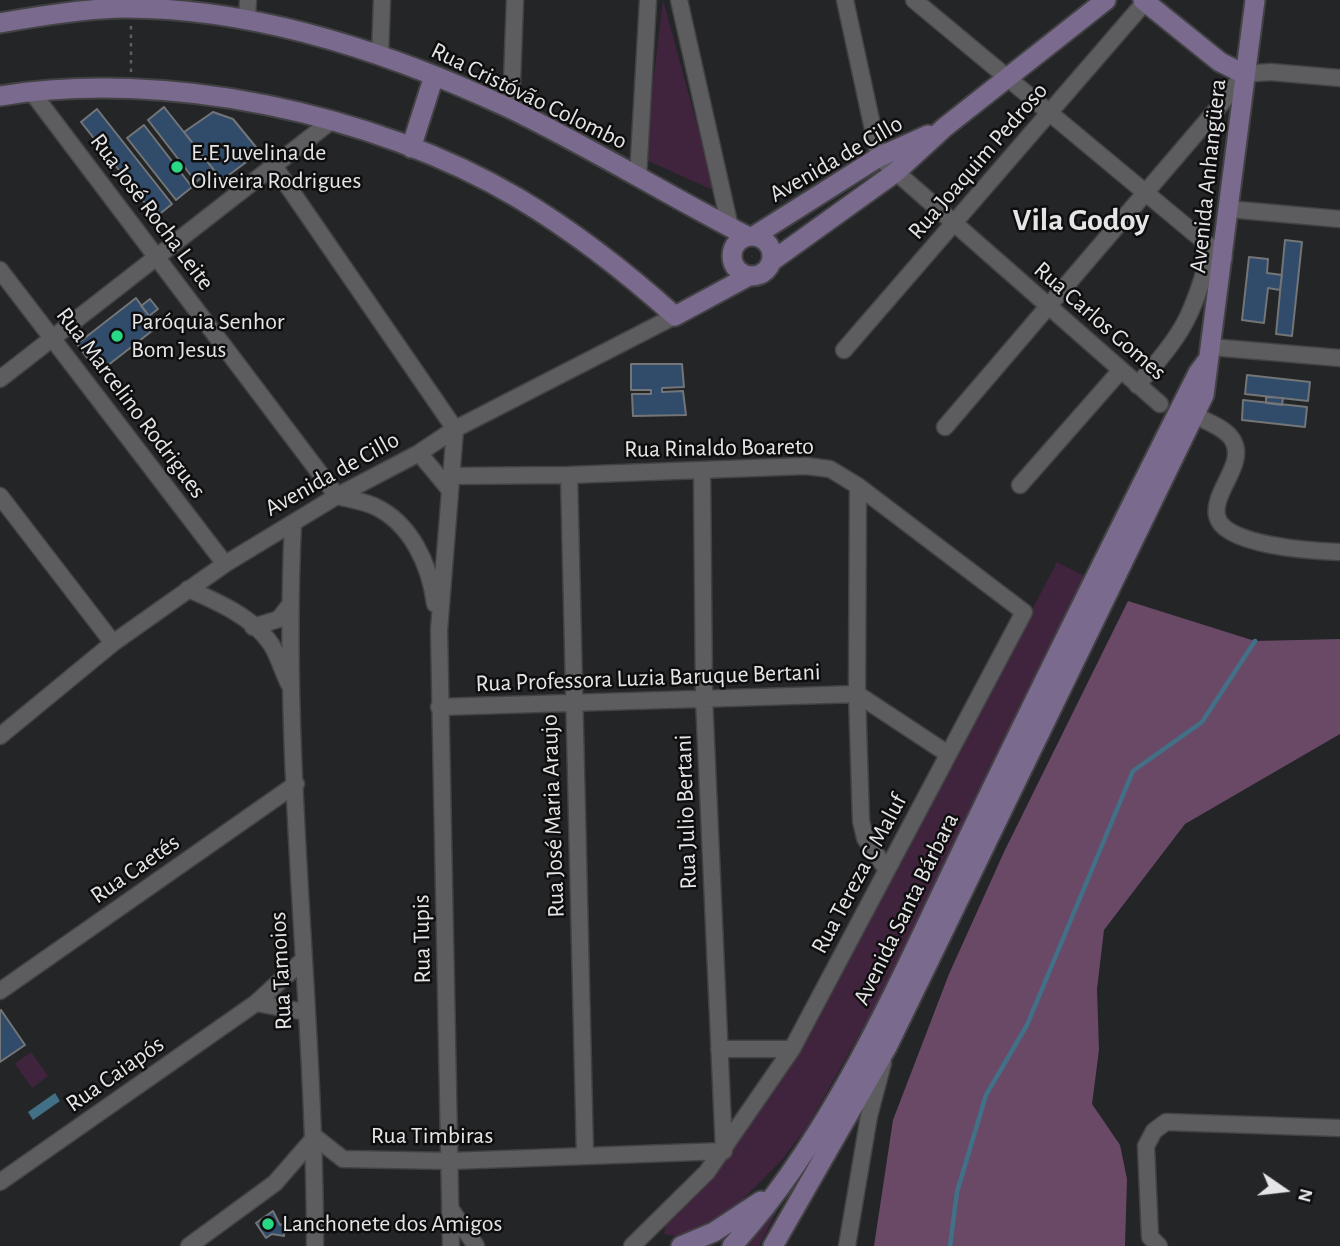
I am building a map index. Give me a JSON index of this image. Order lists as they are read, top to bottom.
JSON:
{
  "streets": {
    "main road": [
      "Rua Cristóvão Colombo",
      "Avenida de Cillo",
      "Avenida Anhangüera",
      "Avenida Santa Bárbara"
    ],
    "street": [
      "Rua Joaquim Pedroso",
      "Rua José Rocha Leite",
      "Rua Carlos Gomes",
      "Rua Marcelino Rodrigues",
      "Rua Rinaldo Boareto",
      "Rua Professora Luzia Baruque Bertani",
      "Rua Julio Bertani",
      "Rua José Maria Araujo",
      "Rua Caetés",
      "Rua Tereza C Maluf",
      "Rua Tupis",
      "Rua Tamoios",
      "Rua Caiapós",
      "Rua Timbiras"
    ]
  },
  "crossings": [
    ["Rua Cristóvão Colombo", "Avenida de Cillo"],
    ["Avenida de Cillo", "Rua José Rocha Leite"],
    ["Avenida de Cillo", "Rua Carlos Gomes"],
    ["Avenida de Cillo", "Rua Marcelino Rodrigues"],
    ["Avenida de Cillo", "Rua Tupis"],
    ["Avenida de Cillo", "Rua Tamoios"],
    ["Rua Joaquim Pedroso", "Rua Carlos Gomes"],
    ["Avenida Anhangüera", "Avenida Santa Bárbara"],
    ["Rua José Rocha Leite", "Rua Tupis"],
    ["Rua Rinaldo Boareto", "Rua Julio Bertani"],
    ["Rua Rinaldo Boareto", "Rua José Maria Araujo"],
    ["Rua Rinaldo Boareto", "Rua Tereza C Maluf"],
    ["Rua Rinaldo Boareto", "Rua Tupis"],
    ["Rua Professora Luzia Baruque Bertani", "Rua Julio Bertani"],
    ["Rua Professora Luzia Baruque Bertani", "Rua José Maria Araujo"],
    ["Rua Professora Luzia Baruque Bertani", "Rua Tupis"],
    ["Rua Julio Bertani", "Rua Tereza C Maluf"],
    ["Rua Julio Bertani", "Rua Timbiras"],
    ["Rua José Maria Araujo", "Rua Timbiras"],
    ["Rua Caetés", "Rua Tamoios"],
    ["Rua Tereza C Maluf", "Rua Timbiras"],
    ["Rua Tupis", "Rua Timbiras"],
    ["Rua Tamoios", "Rua Caiapós"],
    ["Rua Tamoios", "Rua Timbiras"]
  ],
  "districts": ["Vila Godoy"],
  "places": ["E.E Juvelina de Oliveira Rodrigues", "Paróquia Senhor Bom Jesus", "Lanchonete dos Amigos"],
  "north": "right"
}
